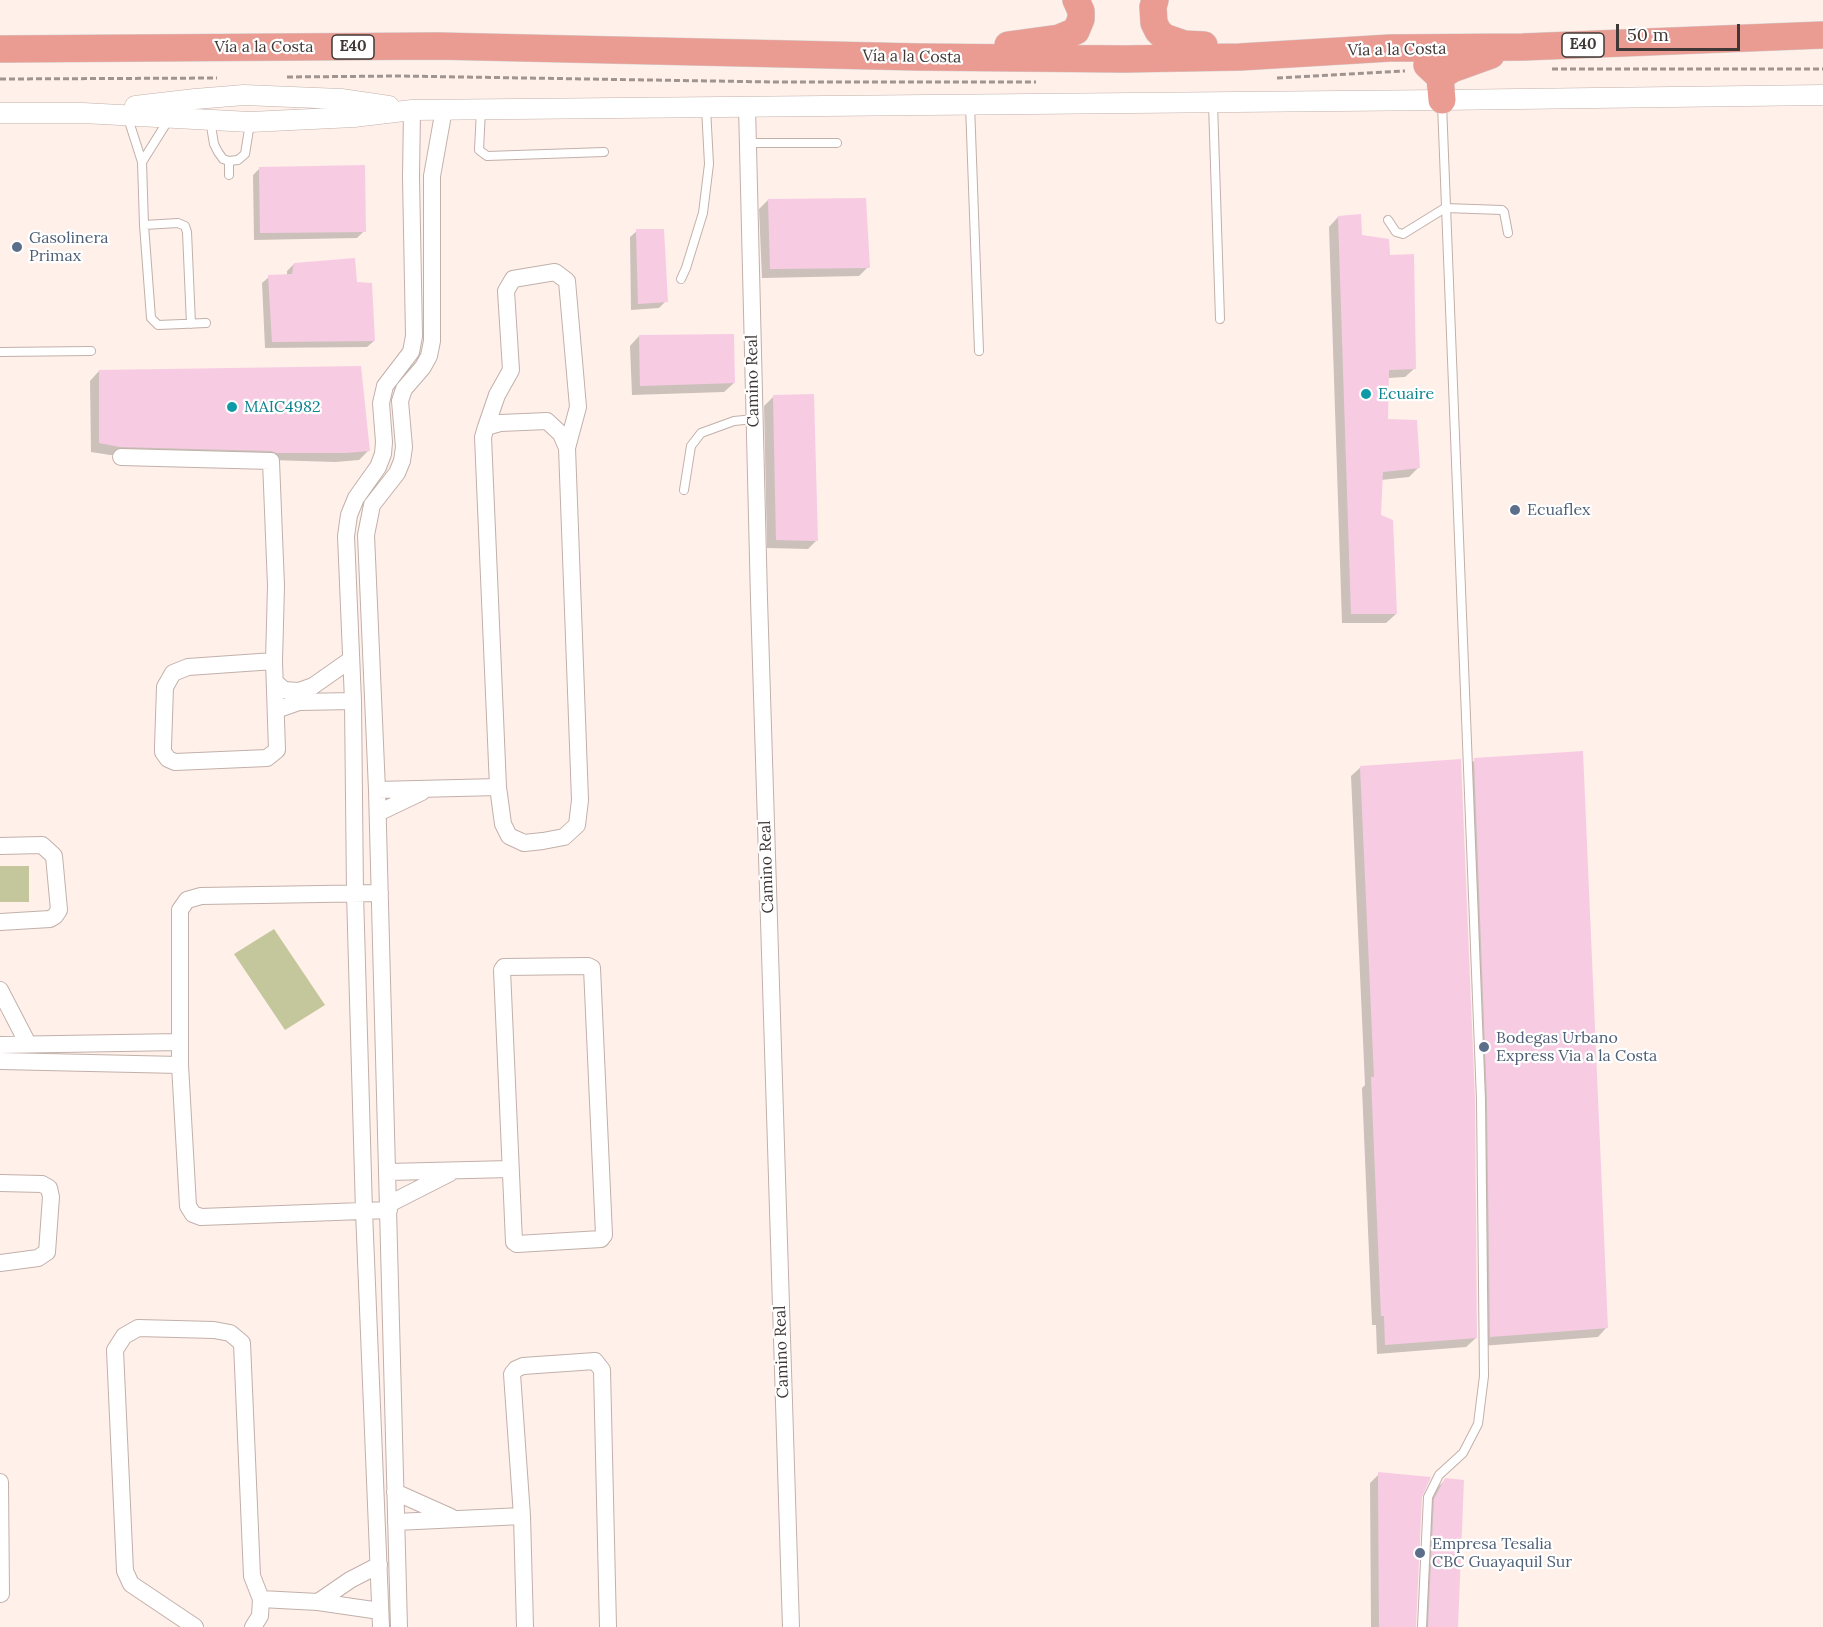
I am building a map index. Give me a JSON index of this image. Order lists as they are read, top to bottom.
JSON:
{
  "streets": {
    "highway": ["E40", "Vía a la Costa"],
    "street": ["Camino Real"]
  },
  "places": [
    "Gasolinera Primax",
    "Ecuaire",
    "MAIC4982",
    "Ecuaflex",
    "Bodegas Urbano Express Via a la Costa",
    "Empresa Tesalia CBC Guayaquil Sur"
  ],
  "scale_bar": "50 m"
}
